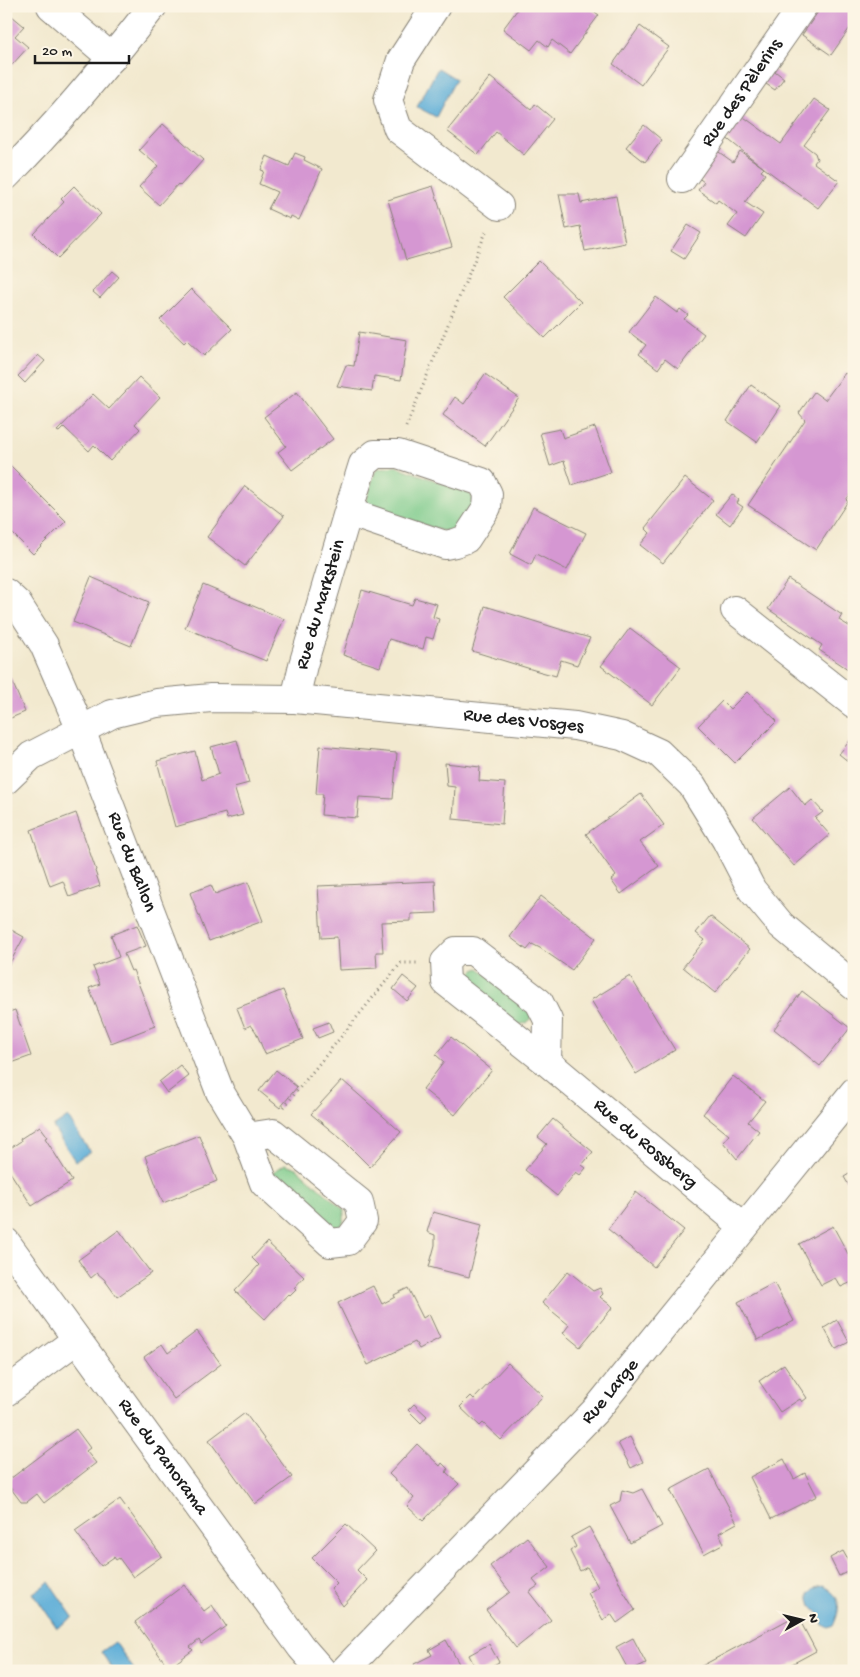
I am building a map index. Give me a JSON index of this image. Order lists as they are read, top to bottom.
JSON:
{
  "streets": {
    "street": [
      "Rue des Pèlerins",
      "Rue du Markstein",
      "Rue des Vosges",
      "Rue du Ballon",
      "Rue du Rossberg",
      "Rue Large",
      "Rue du Panorama"
    ]
  },
  "crossings": [
    ["Rue du Markstein", "Rue des Vosges"],
    ["Rue des Vosges", "Rue du Ballon"],
    ["Rue du Rossberg", "Rue Large"]
  ],
  "scale_bar": "20 m",
  "north": "right"
}
